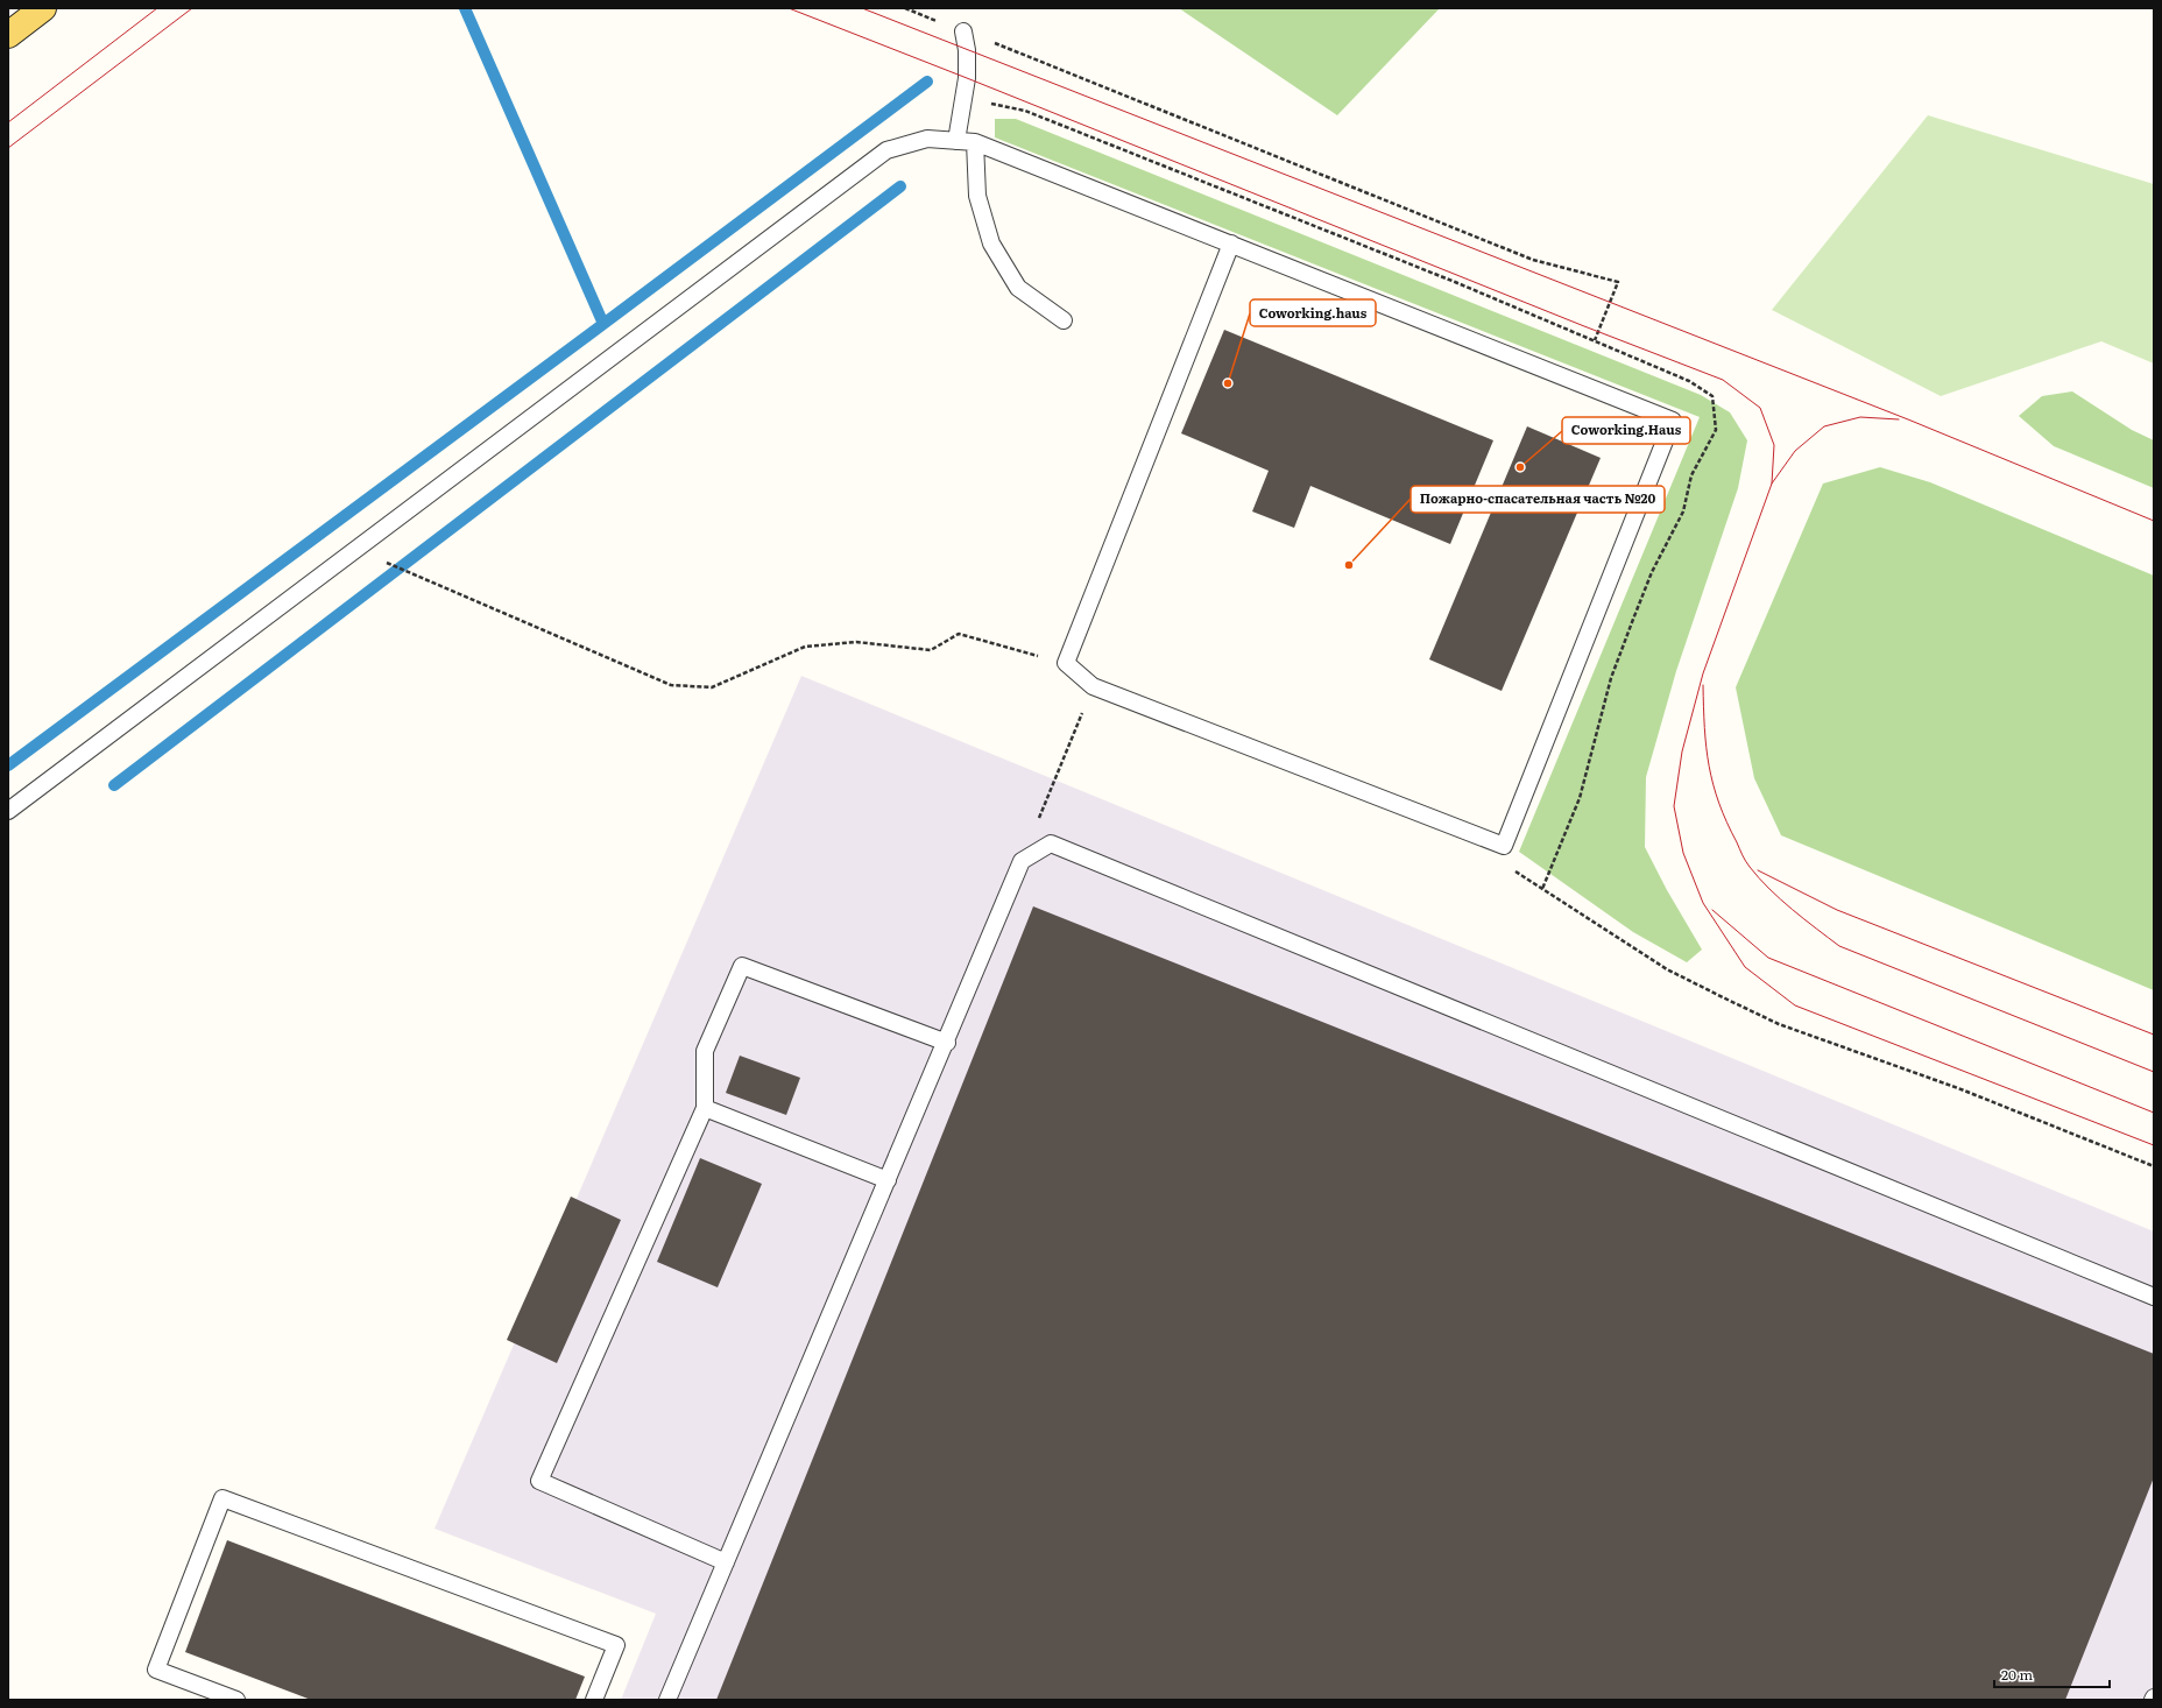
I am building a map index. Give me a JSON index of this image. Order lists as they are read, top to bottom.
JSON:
{
  "places": ["Coworking.haus", "Coworking.Haus", "Пожарно-спасательная часть №20"],
  "scale_bar": "20 m"
}
